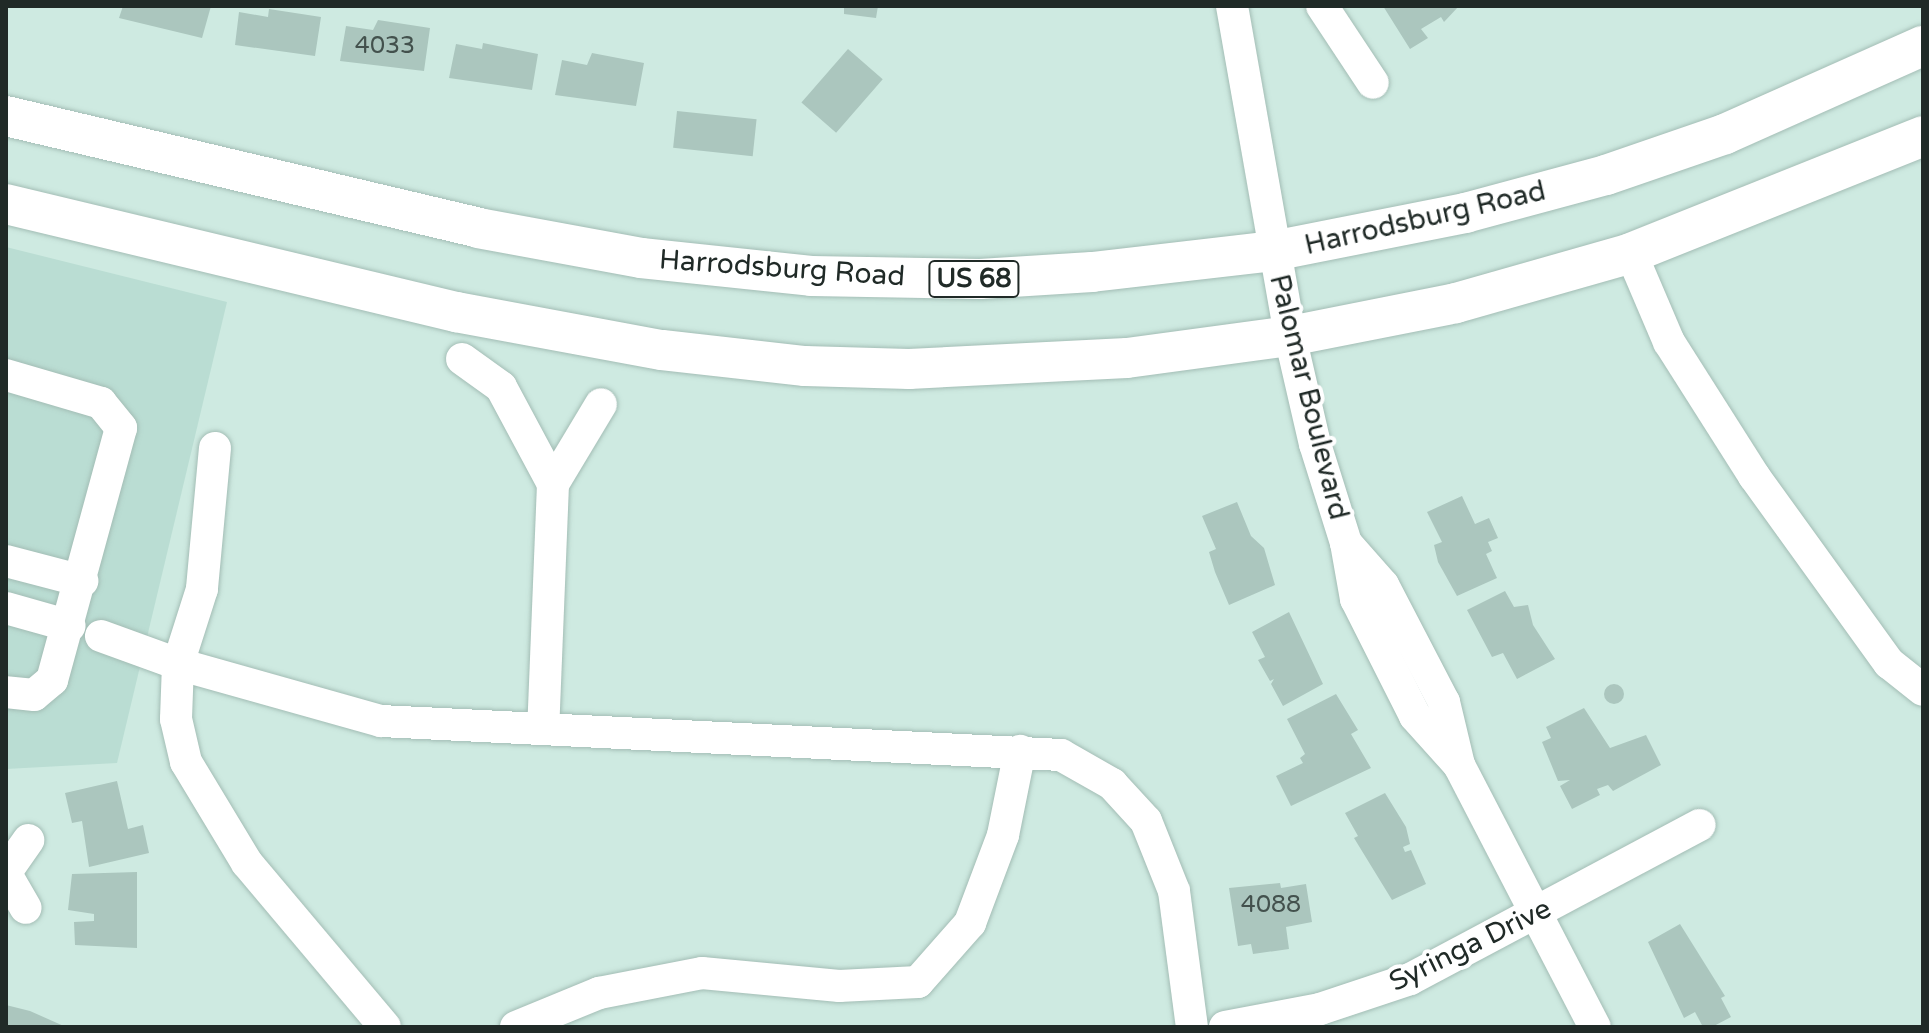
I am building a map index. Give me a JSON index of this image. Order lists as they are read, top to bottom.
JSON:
{
  "streets": {
    "main road": ["Harrodsburg Road", "US 68"],
    "street": ["Palomar Boulevard", "Syringa Drive"]
  },
  "crossings": [
    ["Harrodsburg Road", "Palomar Boulevard"],
    ["Palomar Boulevard", "Syringa Drive"]
  ],
  "house_numbers": ["4033", "4088"]
}
